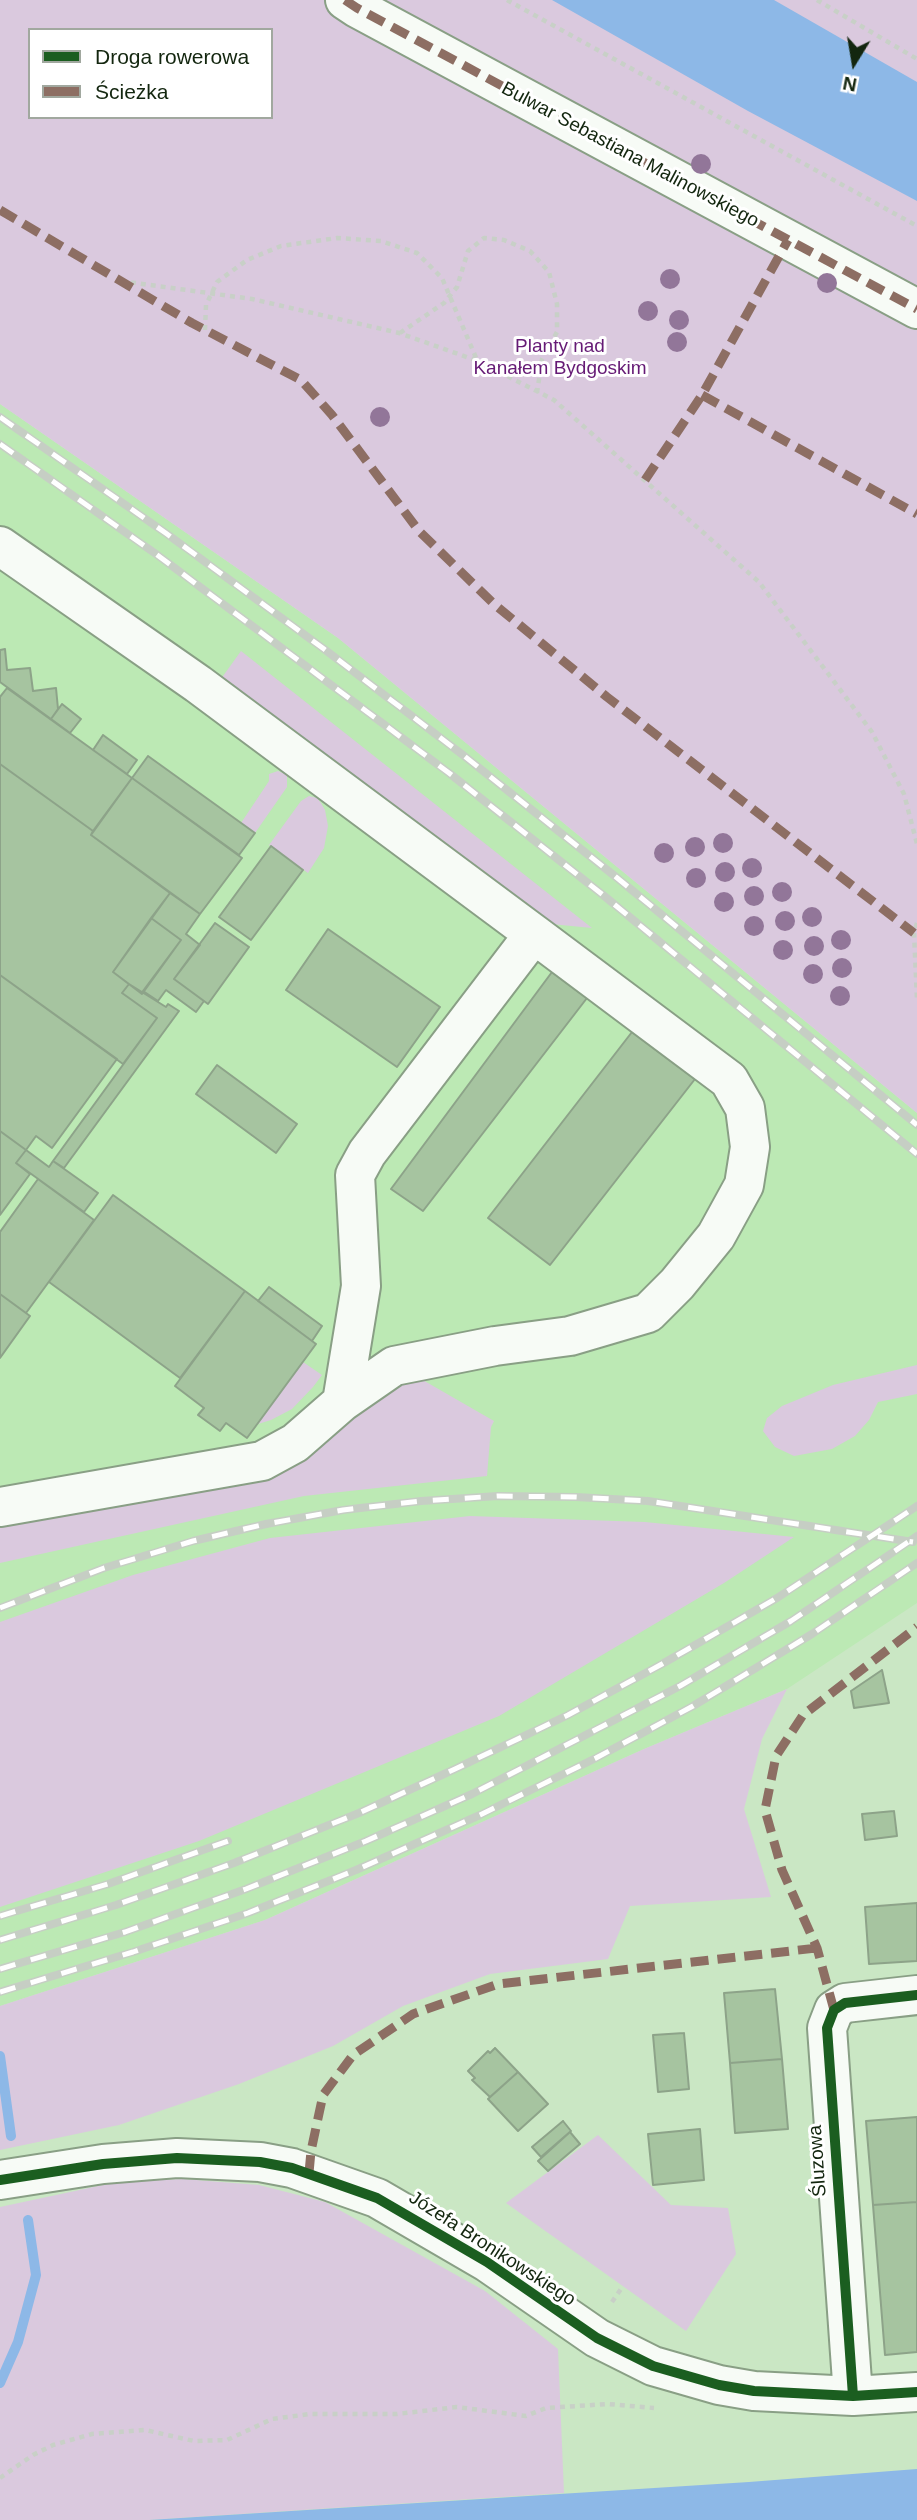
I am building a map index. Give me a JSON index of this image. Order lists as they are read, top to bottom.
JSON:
{
  "streets": {
    "street": ["Bulwar Sebastiana Malinowskiego", "Śluzowa", "Józefa Bronikowskiego"]
  },
  "crossings": [
    ["Śluzowa", "Józefa Bronikowskiego"]
  ],
  "parks": ["Planty nad Kanałem Bydgoskim"],
  "legend": ["Droga rowerowa", "Ścieżka"],
  "north": "bottom"
}
